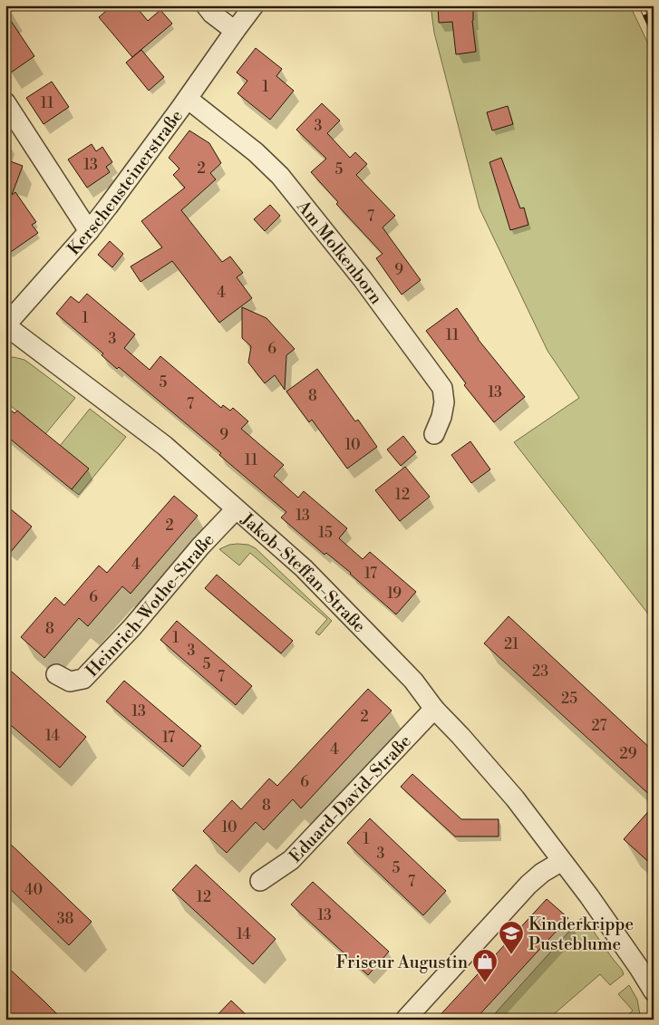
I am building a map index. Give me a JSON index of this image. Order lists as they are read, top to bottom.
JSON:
{
  "streets": {
    "street": [
      "Kerschensteinerstraße",
      "Am Molkenborn",
      "Jakob-Steffan-Straße",
      "Heinrich-Wothe-Straße",
      "Eduard-David-Straße"
    ]
  },
  "crossings": [
    ["Kerschensteinerstraße", "Am Molkenborn"],
    ["Kerschensteinerstraße", "Jakob-Steffan-Straße"],
    ["Jakob-Steffan-Straße", "Heinrich-Wothe-Straße"],
    ["Jakob-Steffan-Straße", "Eduard-David-Straße"]
  ],
  "places": {
    "school or university": ["Kinderkrippe Pusteblume"],
    "shop": ["Friseur Augustin"]
  },
  "house_numbers": [
    "1",
    "11",
    "3",
    "13",
    "2",
    "5",
    "7",
    "9",
    "4",
    "1",
    "11",
    "3",
    "6",
    "5",
    "13",
    "8",
    "7",
    "9",
    "10",
    "11",
    "12",
    "13",
    "2",
    "15",
    "4",
    "17",
    "19",
    "6",
    "8",
    "1",
    "21",
    "3",
    "5",
    "23",
    "7",
    "25",
    "13",
    "2",
    "27",
    "14",
    "17",
    "4",
    "29",
    "6",
    "8",
    "10",
    "1",
    "3",
    "5",
    "7",
    "40",
    "12",
    "13",
    "38",
    "14"
  ]
}
